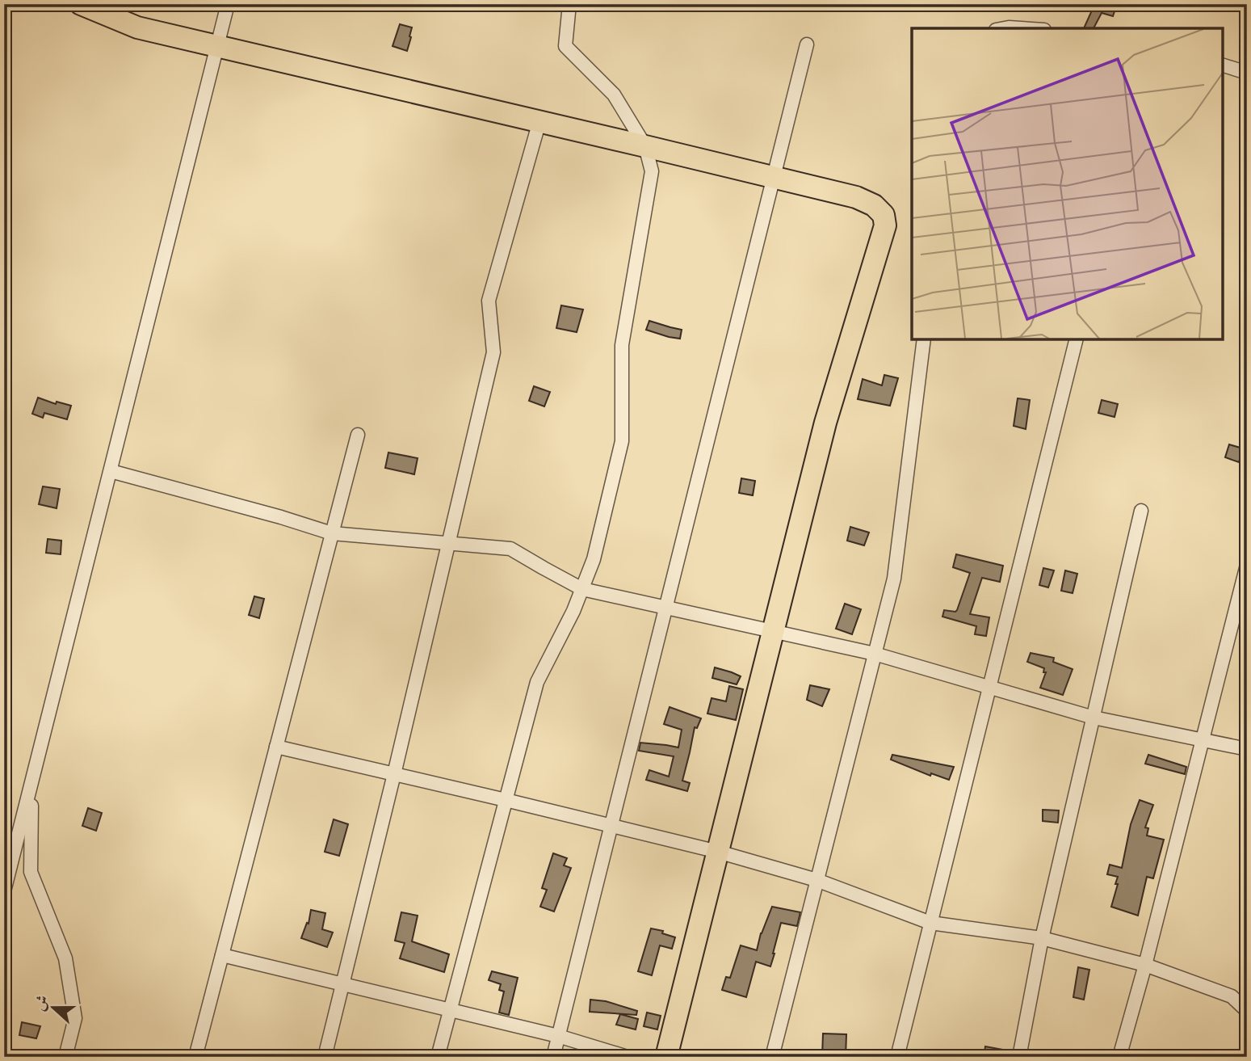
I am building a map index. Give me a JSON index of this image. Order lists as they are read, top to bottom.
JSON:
{
  "north": "left"
}
